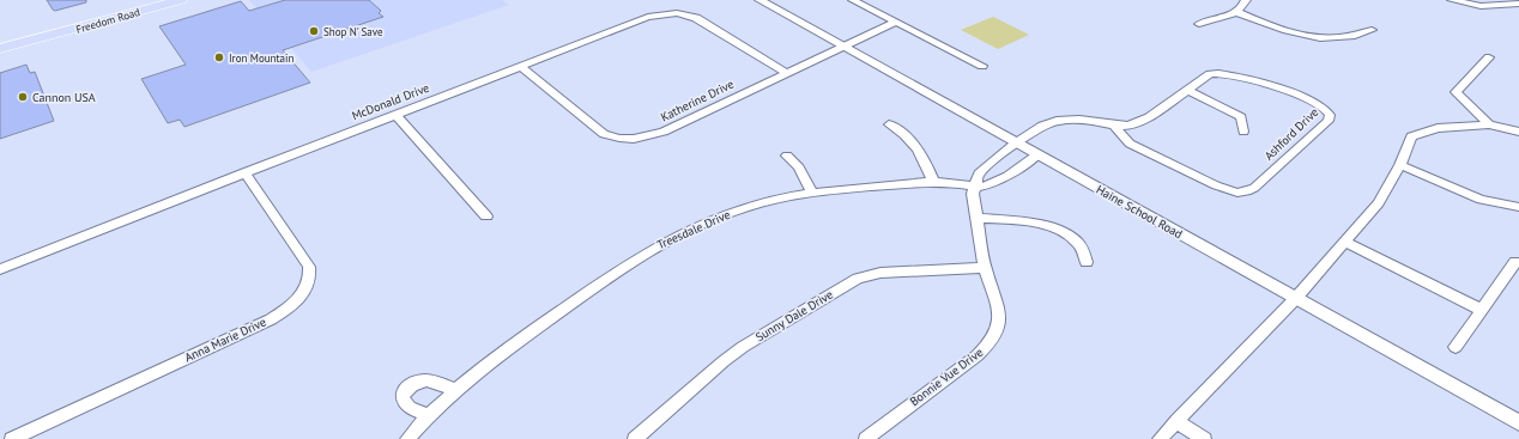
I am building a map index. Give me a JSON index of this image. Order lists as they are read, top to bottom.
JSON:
{
  "streets": {
    "main road": ["Freedom Road"],
    "street": [
      "Katherine Drive",
      "McDonald Drive",
      "Ashford Drive",
      "Haine School Road",
      "Treesdale Drive",
      "Sunny Dale Drive",
      "Anna Marie Drive",
      "Bonnie Vue Drive"
    ]
  },
  "crossings": [
    ["Katherine Drive", "McDonald Drive"],
    ["Katherine Drive", "Haine School Road"],
    ["McDonald Drive", "Anna Marie Drive"],
    ["Ashford Drive", "Haine School Road"],
    ["Treesdale Drive", "Bonnie Vue Drive"],
    ["Sunny Dale Drive", "Bonnie Vue Drive"]
  ],
  "places": ["Shop N' Save", "Iron Mountain", "Cannon USA"]
}
